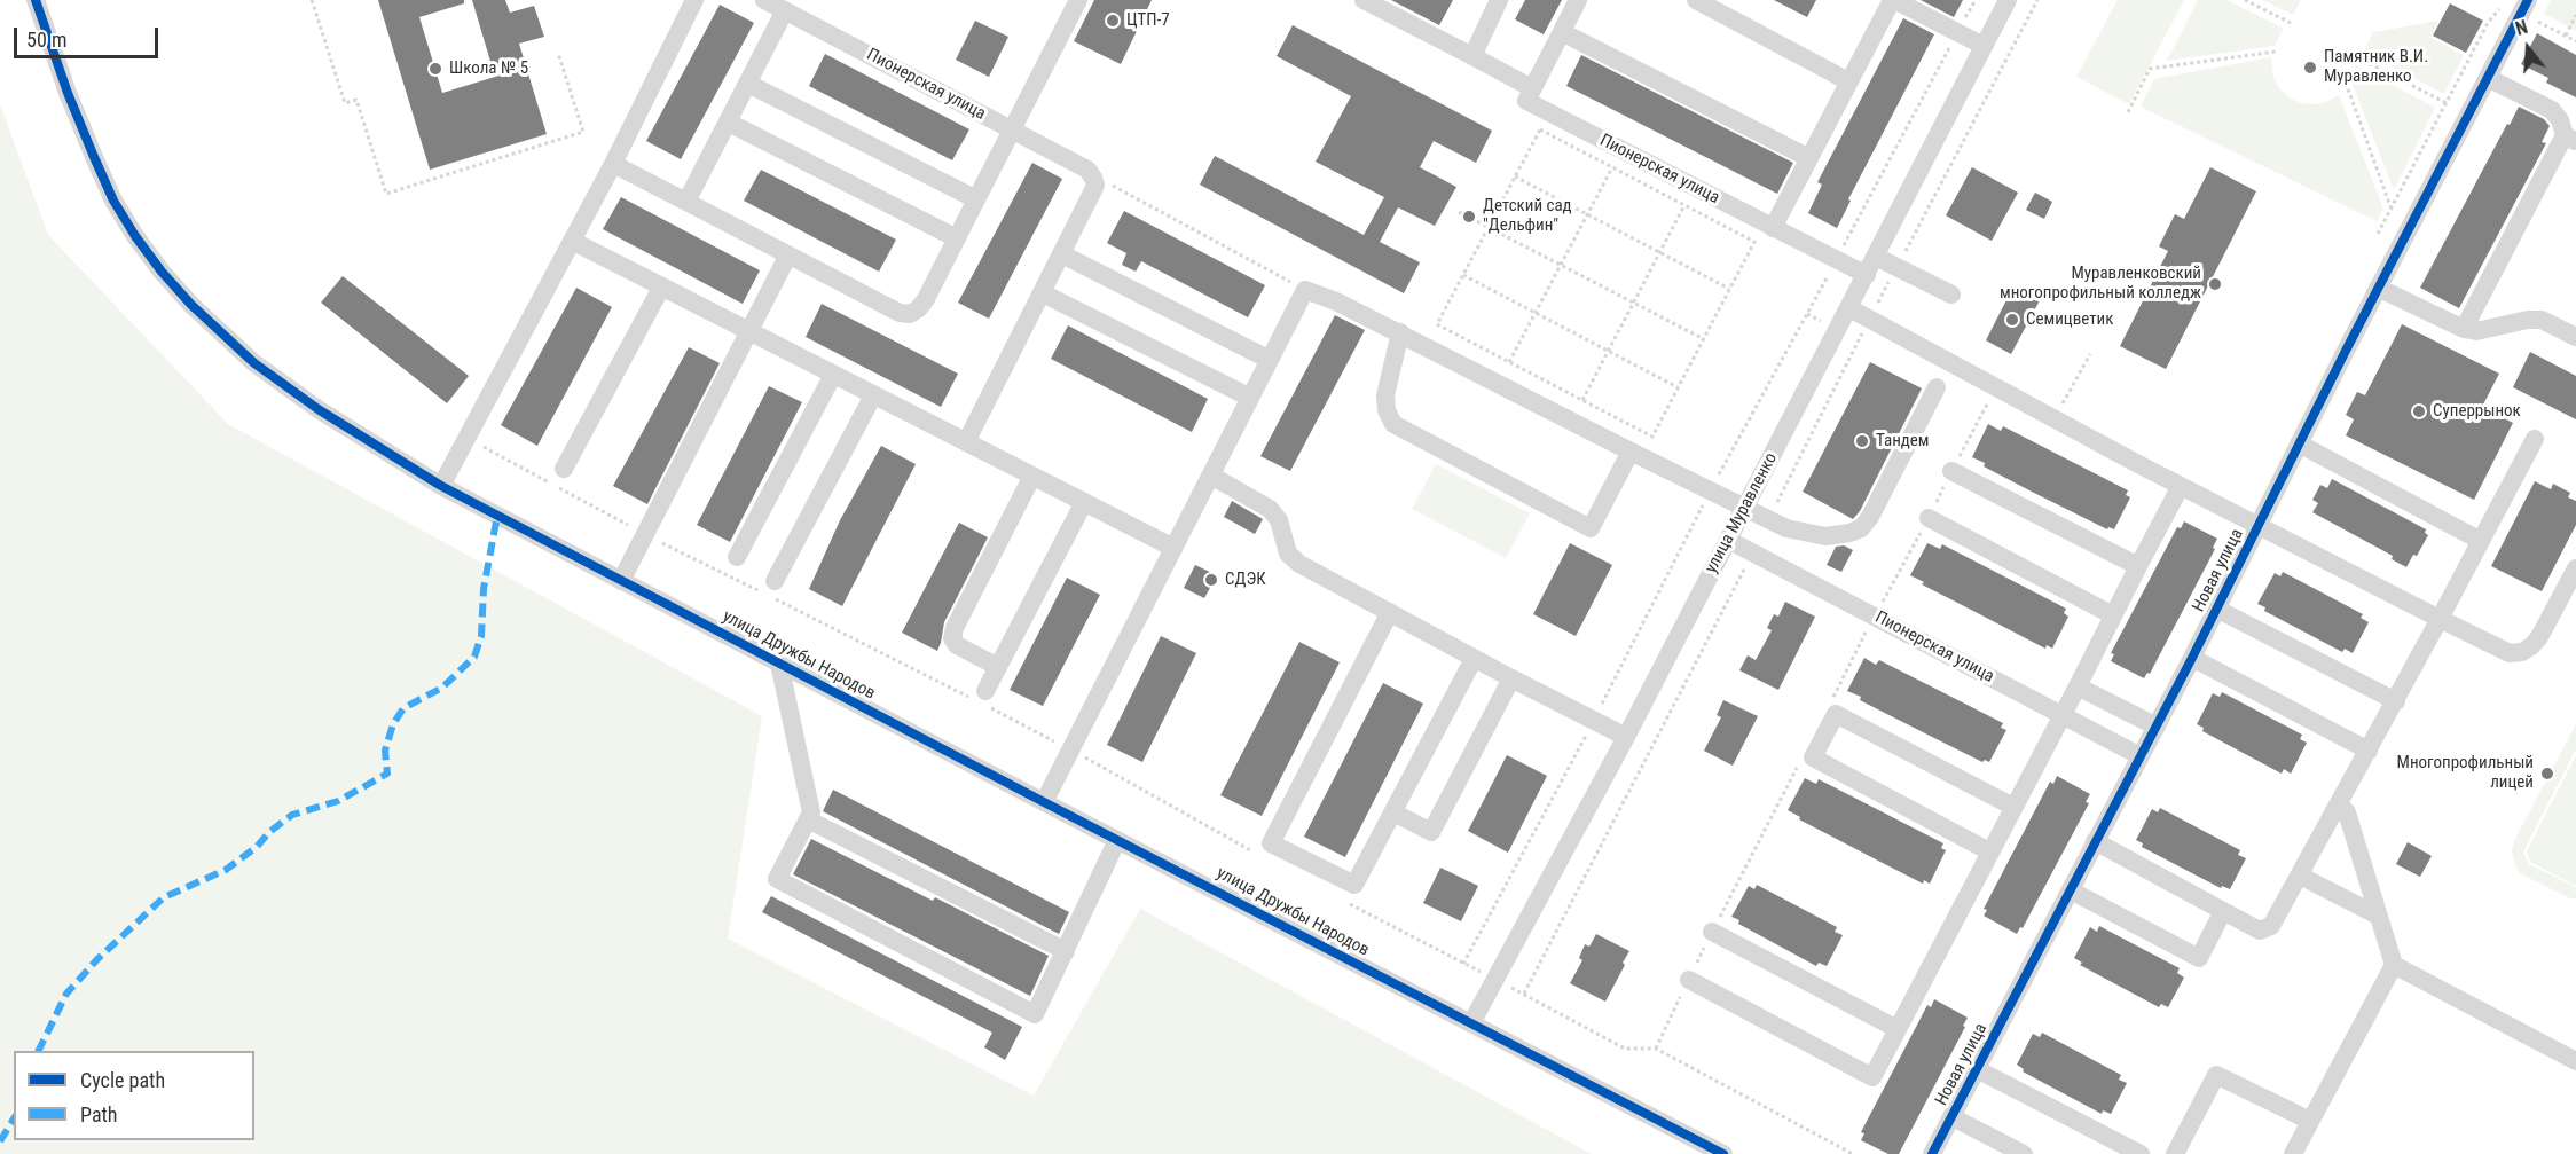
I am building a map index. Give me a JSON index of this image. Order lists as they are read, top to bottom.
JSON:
{
  "streets": {
    "street": [
      "Пионерская улица",
      "улица Муравленко",
      "Новая улица",
      "улица Дружбы Народов"
    ]
  },
  "crossings": [
    ["Пионерская улица", "улица Муравленко"],
    ["Пионерская улица", "Новая улица"],
    ["улица Муравленко", "улица Дружбы Народов"]
  ],
  "places": [
    "ЦТП-7",
    "Памятник В.И. Муравленко",
    "Школа № 5",
    "Детский сад \"Дельфин\"",
    "Муравленковский многопрофильный колледж",
    "Семицветик",
    "Суперрынок",
    "Тандем",
    "СДЭК",
    "Многопрофильный лицей"
  ],
  "legend": ["Cycle path", "Path"],
  "scale_bar": "50 m",
  "north": "top"
}
